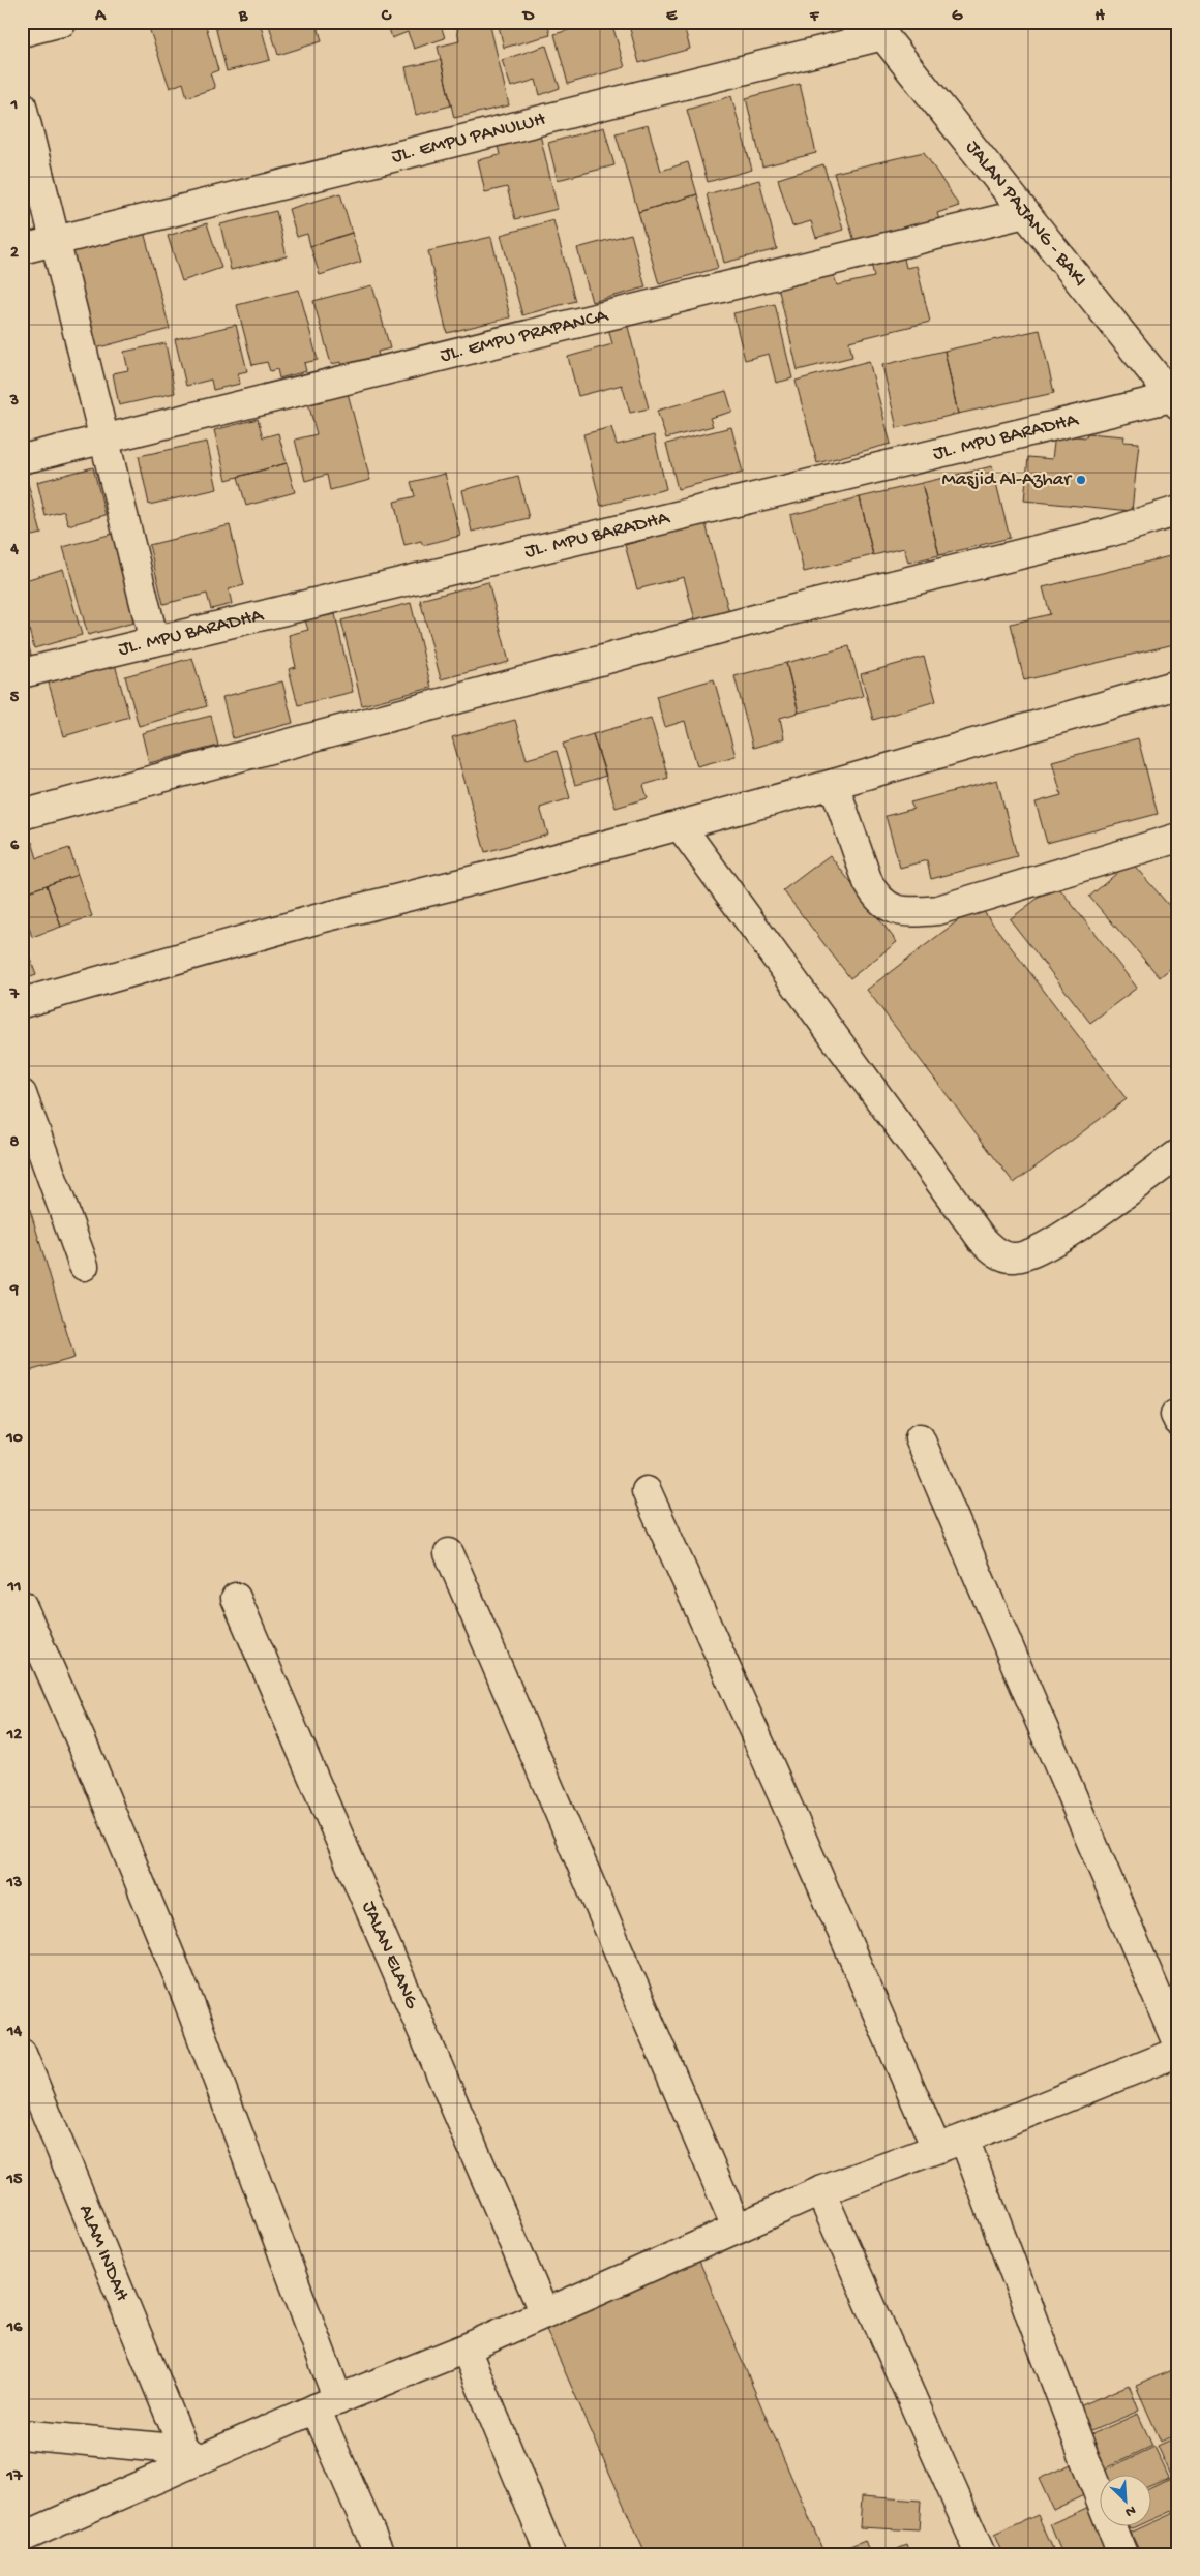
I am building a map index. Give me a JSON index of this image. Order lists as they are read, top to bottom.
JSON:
{
  "streets": {
    "street": [
      "JL. EMPU PANULUH",
      "JALAN PAJANG - BAKI",
      "JL. EMPU PRAPANCA",
      "JL. MPU BARADHA",
      "JALAN ELANG",
      "ALAM INDAH"
    ]
  },
  "crossings": [
    ["JL. EMPU PANULUH", "JALAN PAJANG - BAKI"],
    ["JALAN PAJANG - BAKI", "JL. EMPU PRAPANCA"],
    ["JALAN PAJANG - BAKI", "JL. MPU BARADHA"]
  ],
  "places": ["Masjid Al-Azhar"],
  "north": "bottom right",
  "grid": {
    "columns": [
      "A",
      "B",
      "C",
      "D",
      "E",
      "F",
      "G",
      "H"
    ],
    "rows": [
      "1",
      "2",
      "3",
      "4",
      "5",
      "6",
      "7",
      "8",
      "9",
      "10",
      "11",
      "12",
      "13",
      "14",
      "15",
      "16",
      "17"
    ]
  }
}
